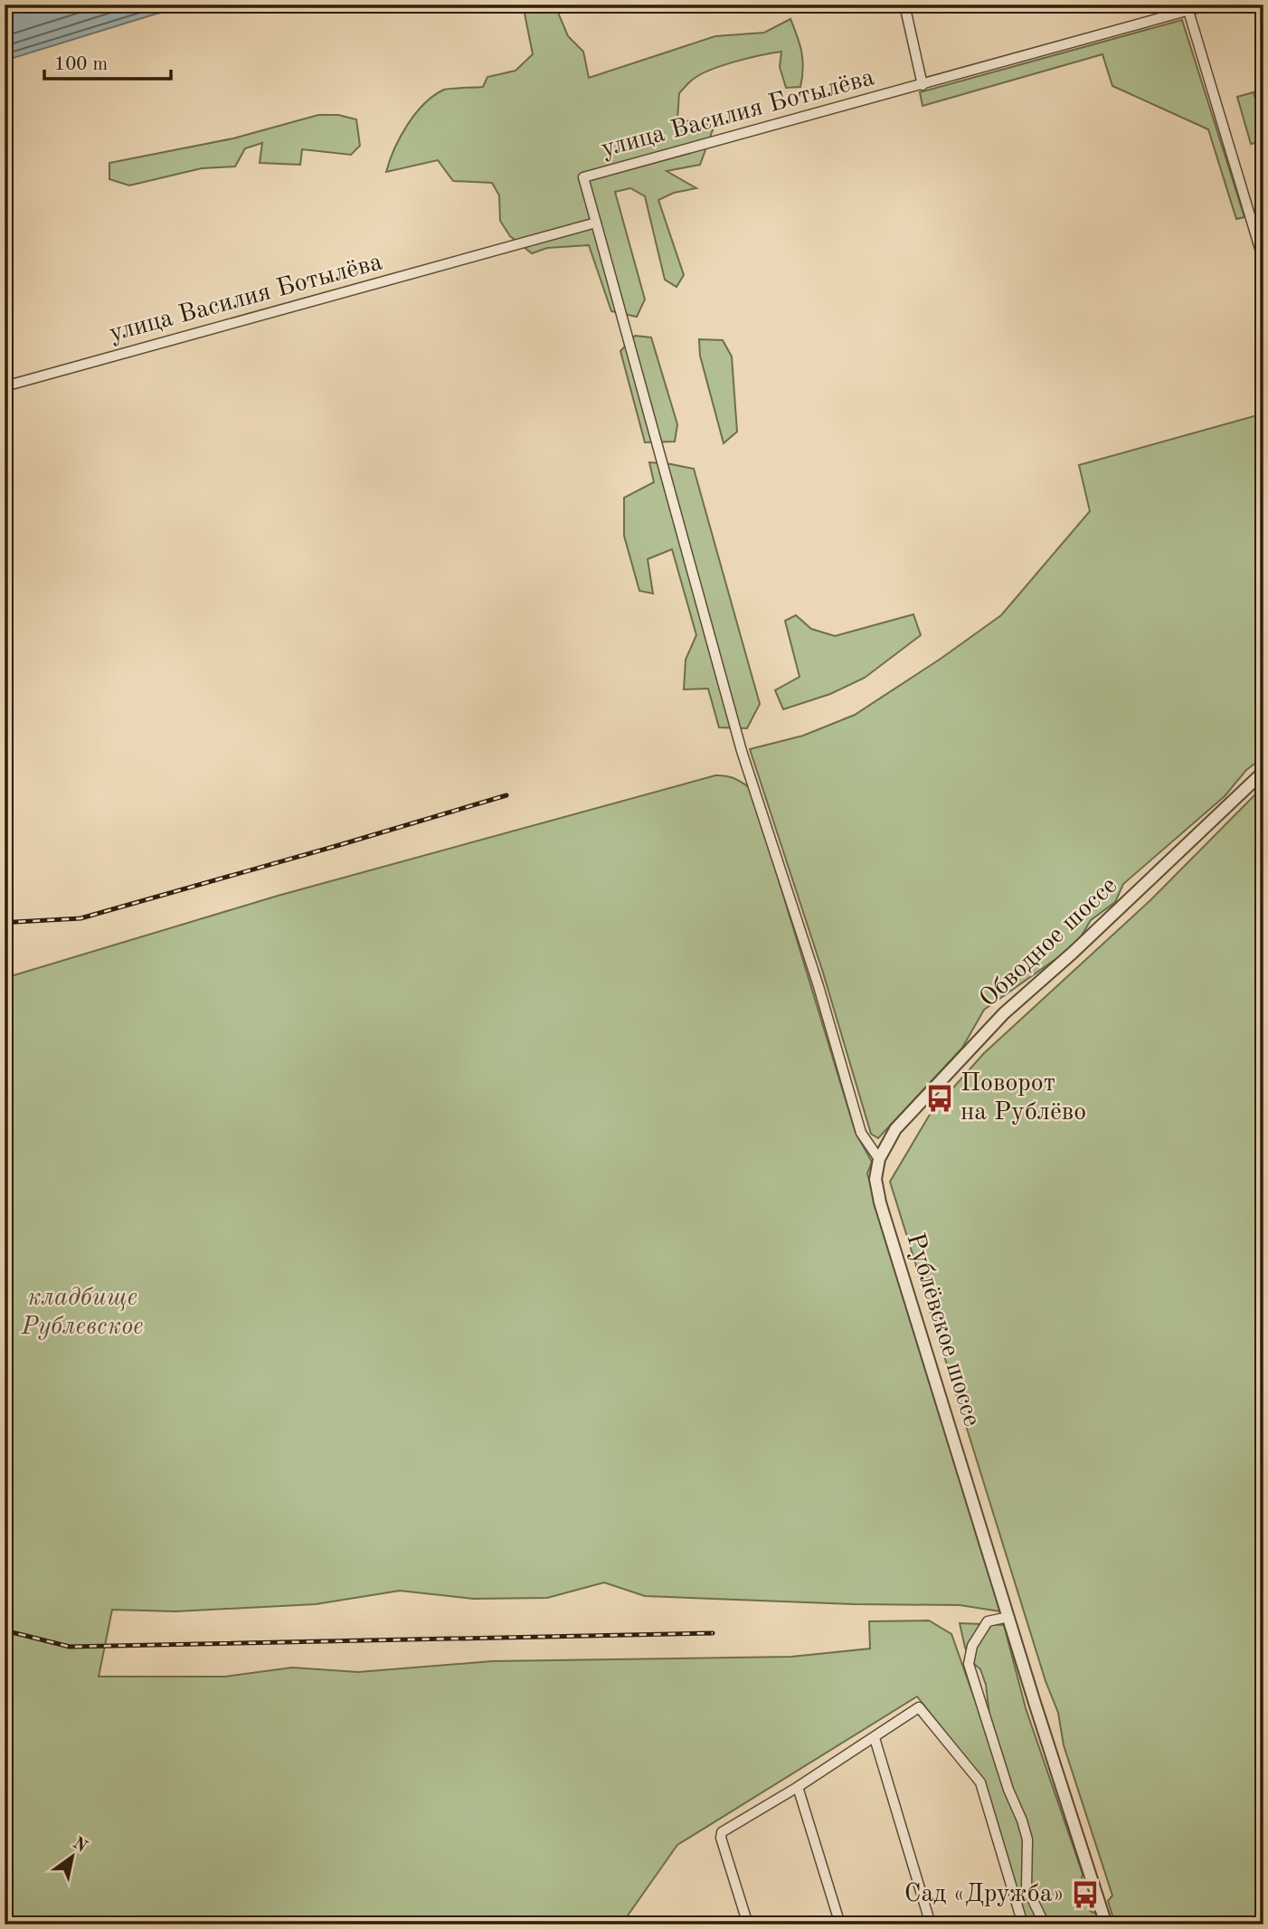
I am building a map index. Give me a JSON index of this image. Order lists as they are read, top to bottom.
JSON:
{
  "streets": {
    "street": ["улица Василия Ботылёва", "Обводное шоссе", "Рублёвское шоссе"]
  },
  "crossings": [
    ["Обводное шоссе", "Рублёвское шоссе"]
  ],
  "parks": ["кладбище Рублевское"],
  "places": {
    "bus stop": ["Поворот на Рублёво", "Сад «Дружба»"]
  },
  "scale_bar": "100 m",
  "north": "top right"
}
